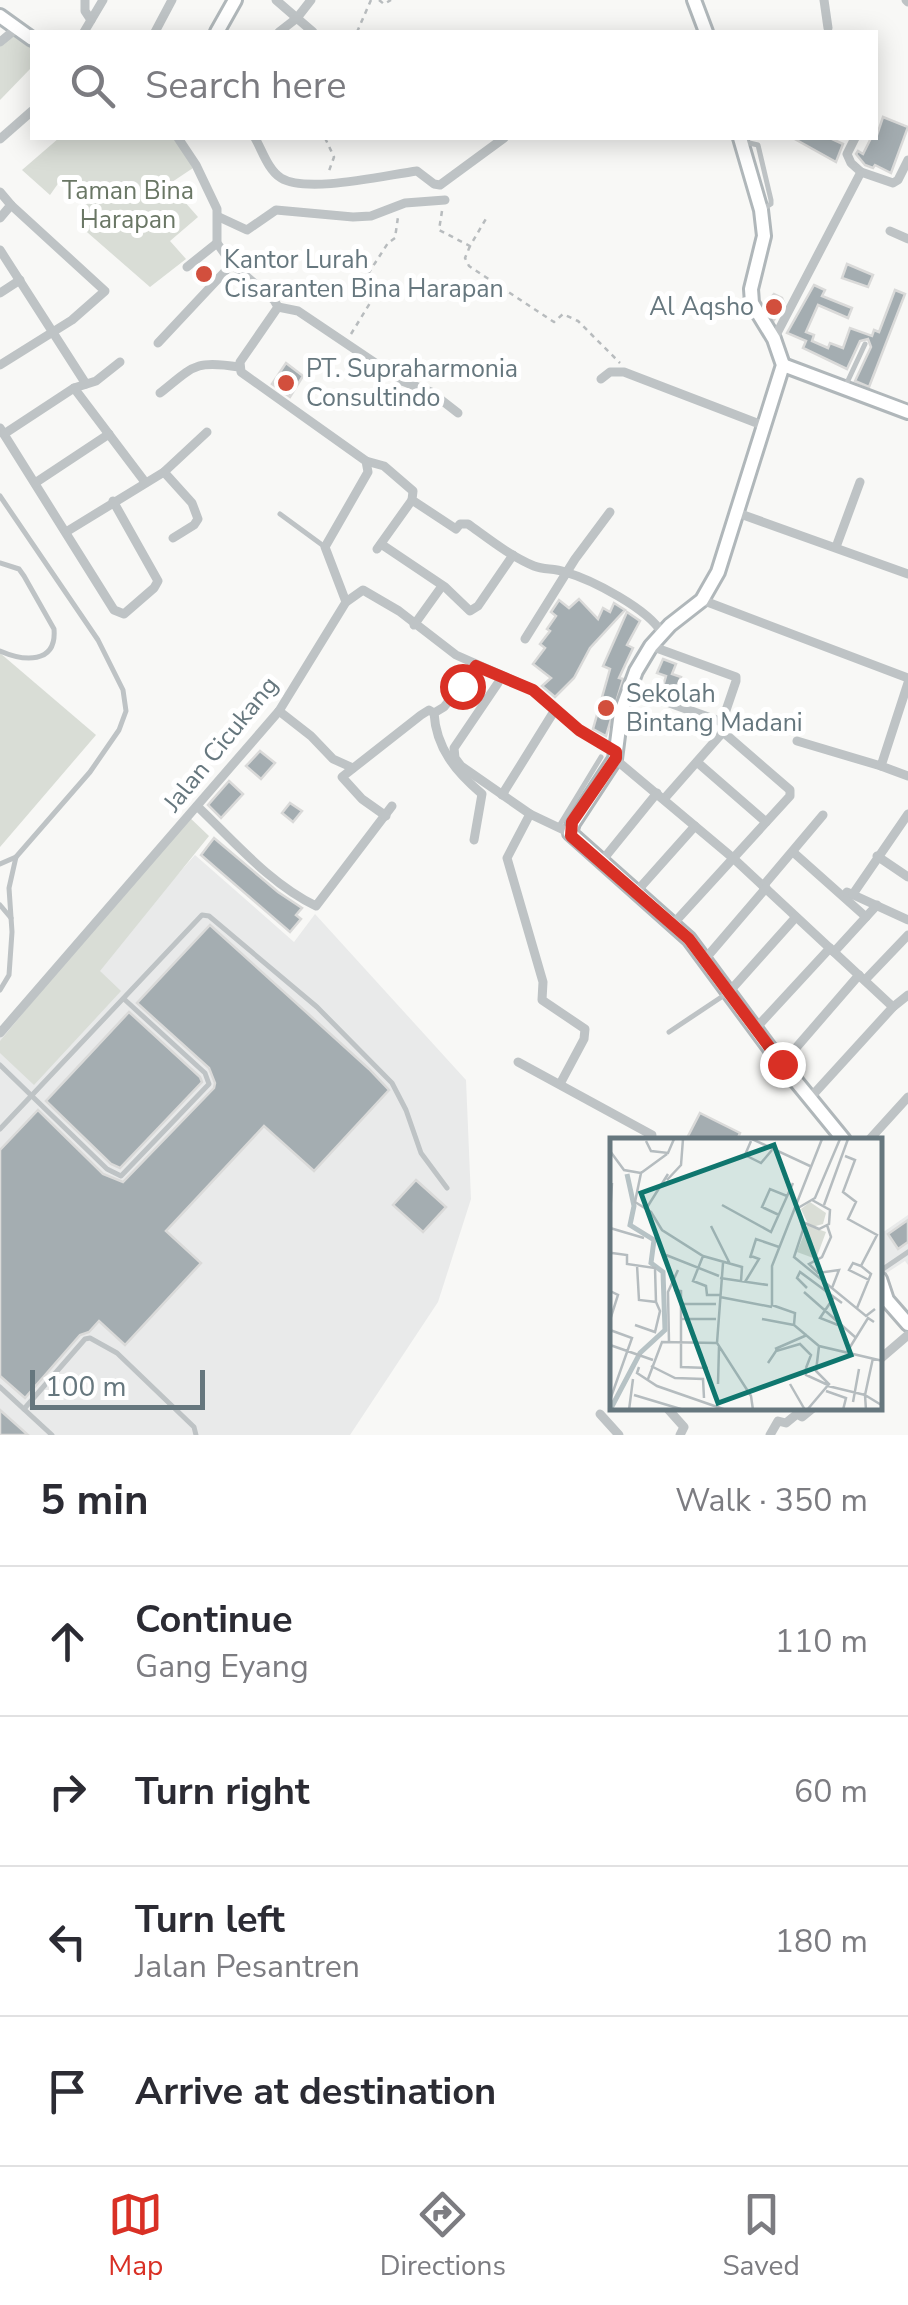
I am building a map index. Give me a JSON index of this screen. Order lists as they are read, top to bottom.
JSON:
{
  "streets": {
    "street": ["Jalan Cicukang"]
  },
  "parks": ["Taman Bina Harapan"],
  "places": [
    "Kantor Lurah Cisaranten Bina Harapan",
    "Al Aqsho",
    "PT. Supraharmonia Consultindo",
    "Sekolah Bintang Madani"
  ],
  "scale_bar": "100 m",
  "page": {
    "search": "Search here",
    "scale": "100 m",
    "heading": ["5 min", "Walk · 350 m"],
    "list": [
      ["Continue", "Gang Eyang", "110 m"],
      ["Turn right", "60 m"],
      ["Turn left", "Jalan Pesantren", "180 m"],
      "Arrive at destination"
    ],
    "nav": ["Map", "Directions", "Saved"]
  }
}
